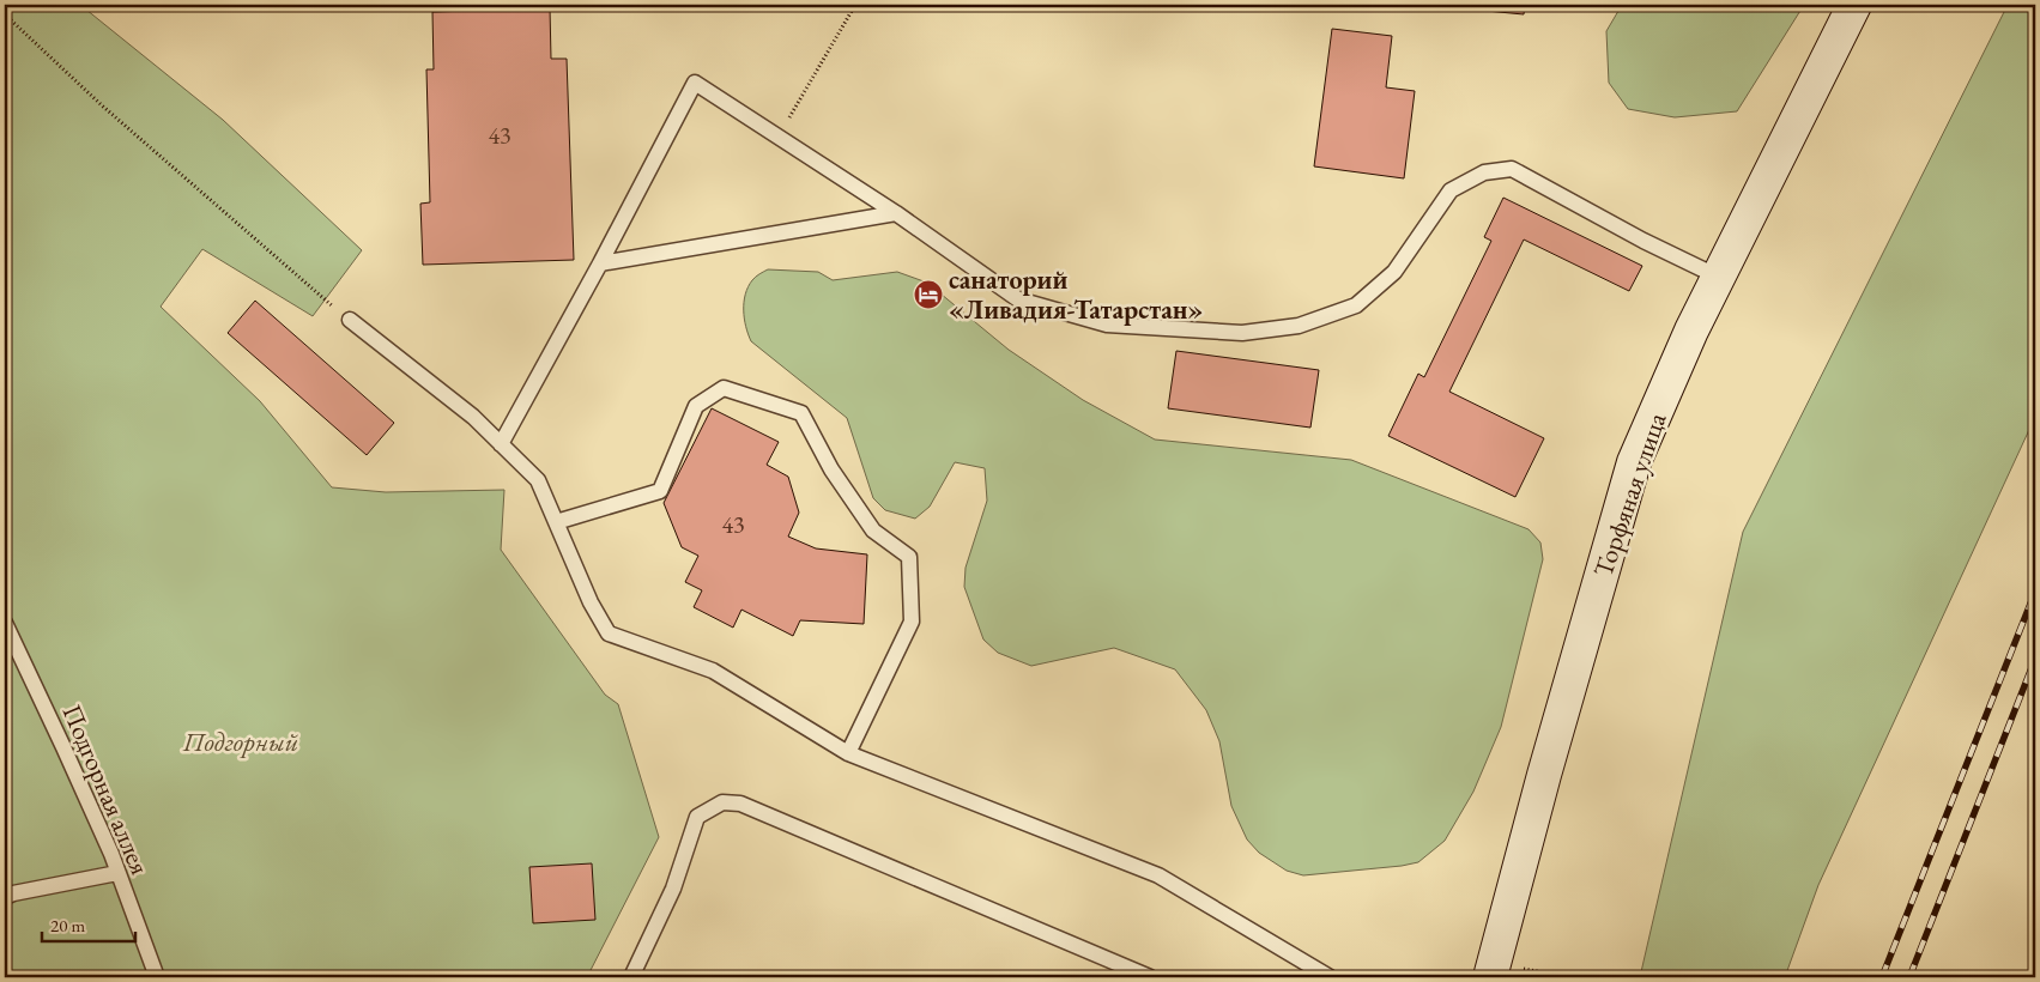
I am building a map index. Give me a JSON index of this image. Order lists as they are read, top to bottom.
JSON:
{
  "streets": {
    "street": ["Торфяная улица"],
    "lane": ["Подгорная аллея"]
  },
  "parks": ["Подгорный"],
  "places": {
    "hotel": ["санаторий «Ливадия-Татарстан»"]
  },
  "house_numbers": ["43", "43"],
  "scale_bar": "20 m"
}
